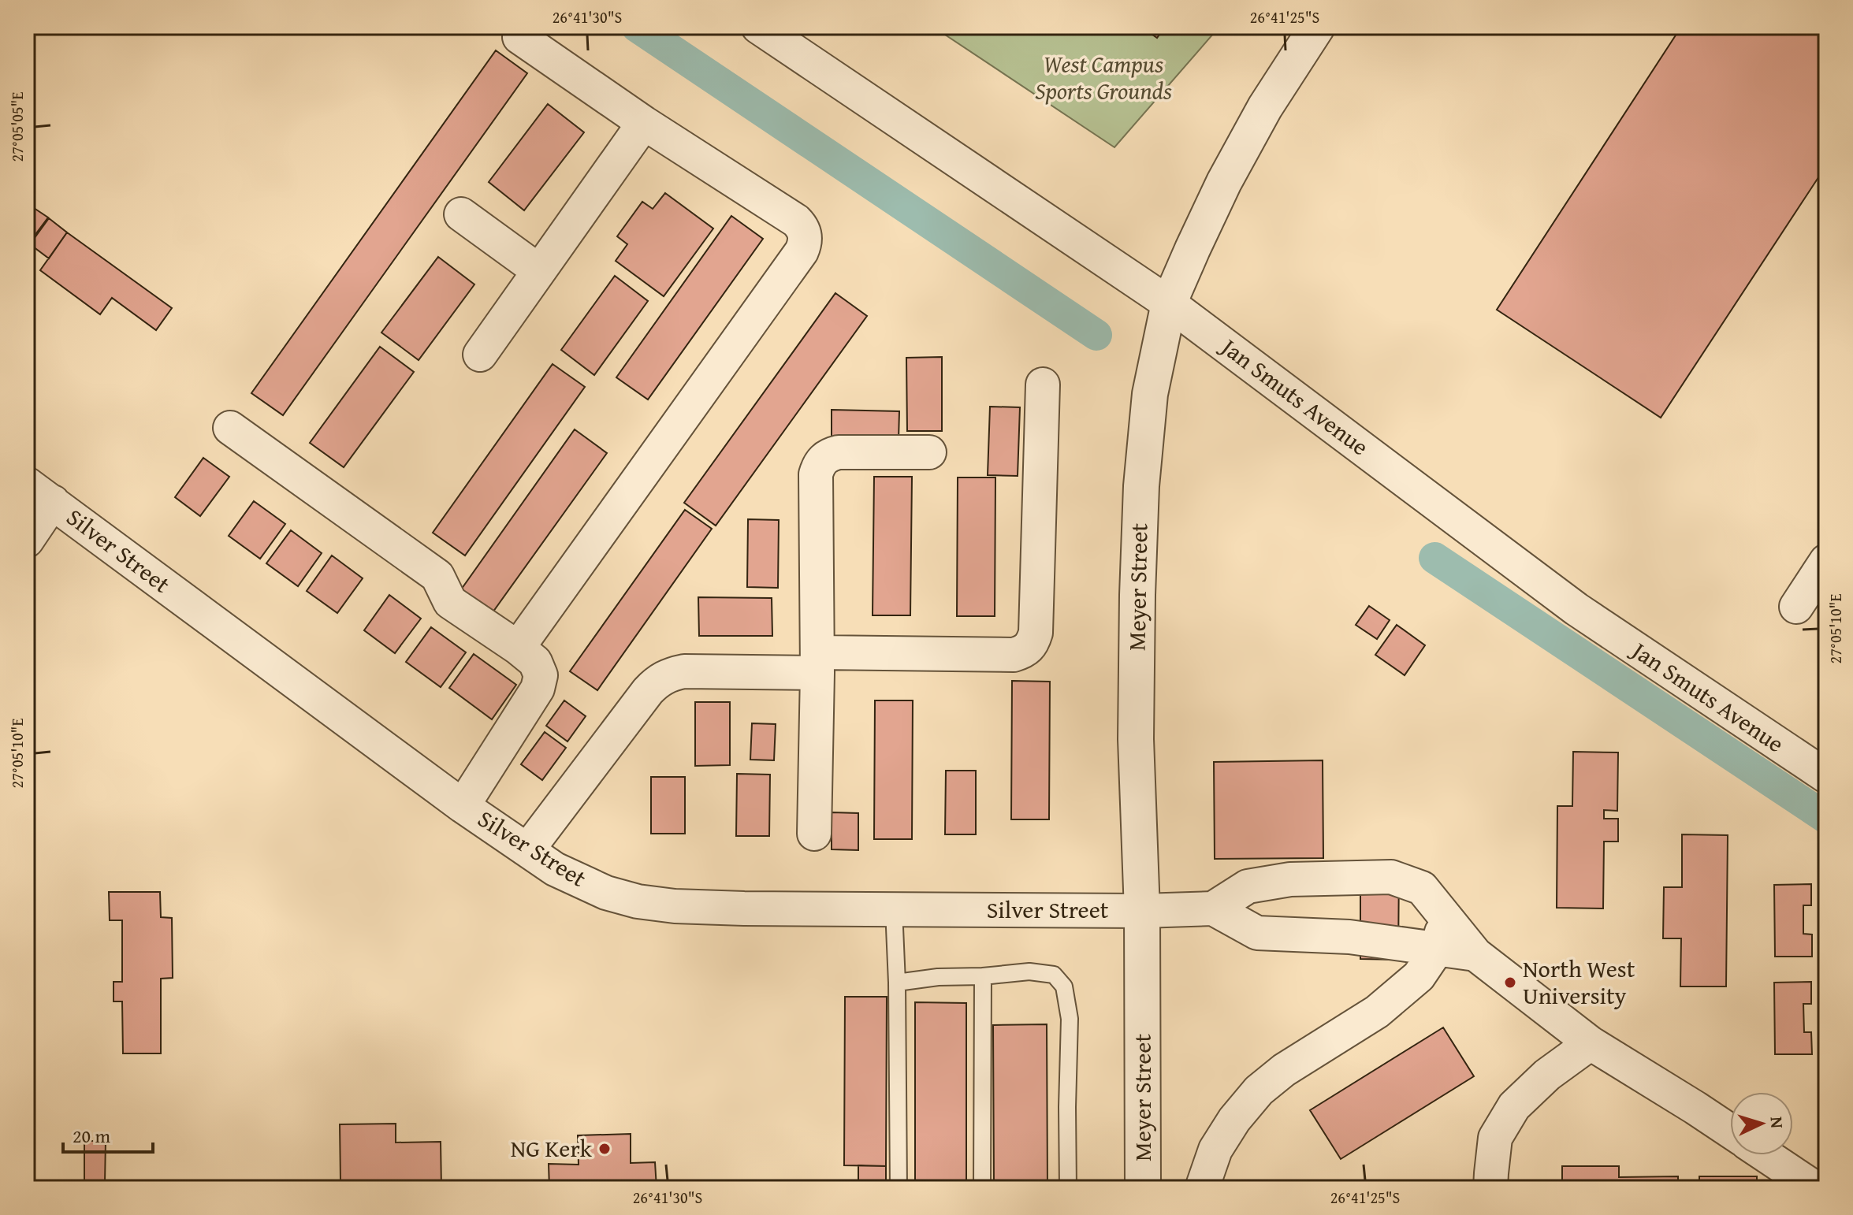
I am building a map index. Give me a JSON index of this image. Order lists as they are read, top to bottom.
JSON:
{
  "streets": {
    "street": ["Jan Smuts Avenue", "Silver Street", "Meyer Street"]
  },
  "crossings": [
    ["Jan Smuts Avenue", "Meyer Street"],
    ["Silver Street", "Meyer Street"]
  ],
  "parks": ["West Campus Sports Grounds"],
  "places": ["North West University", "NG Kerk"],
  "scale_bar": "20 m",
  "north": "right",
  "coordinates": [
    "26°41'30\"S",
    "26°41'25\"S",
    "27°05'05\"E",
    "27°05'10\"E"
  ]
}
